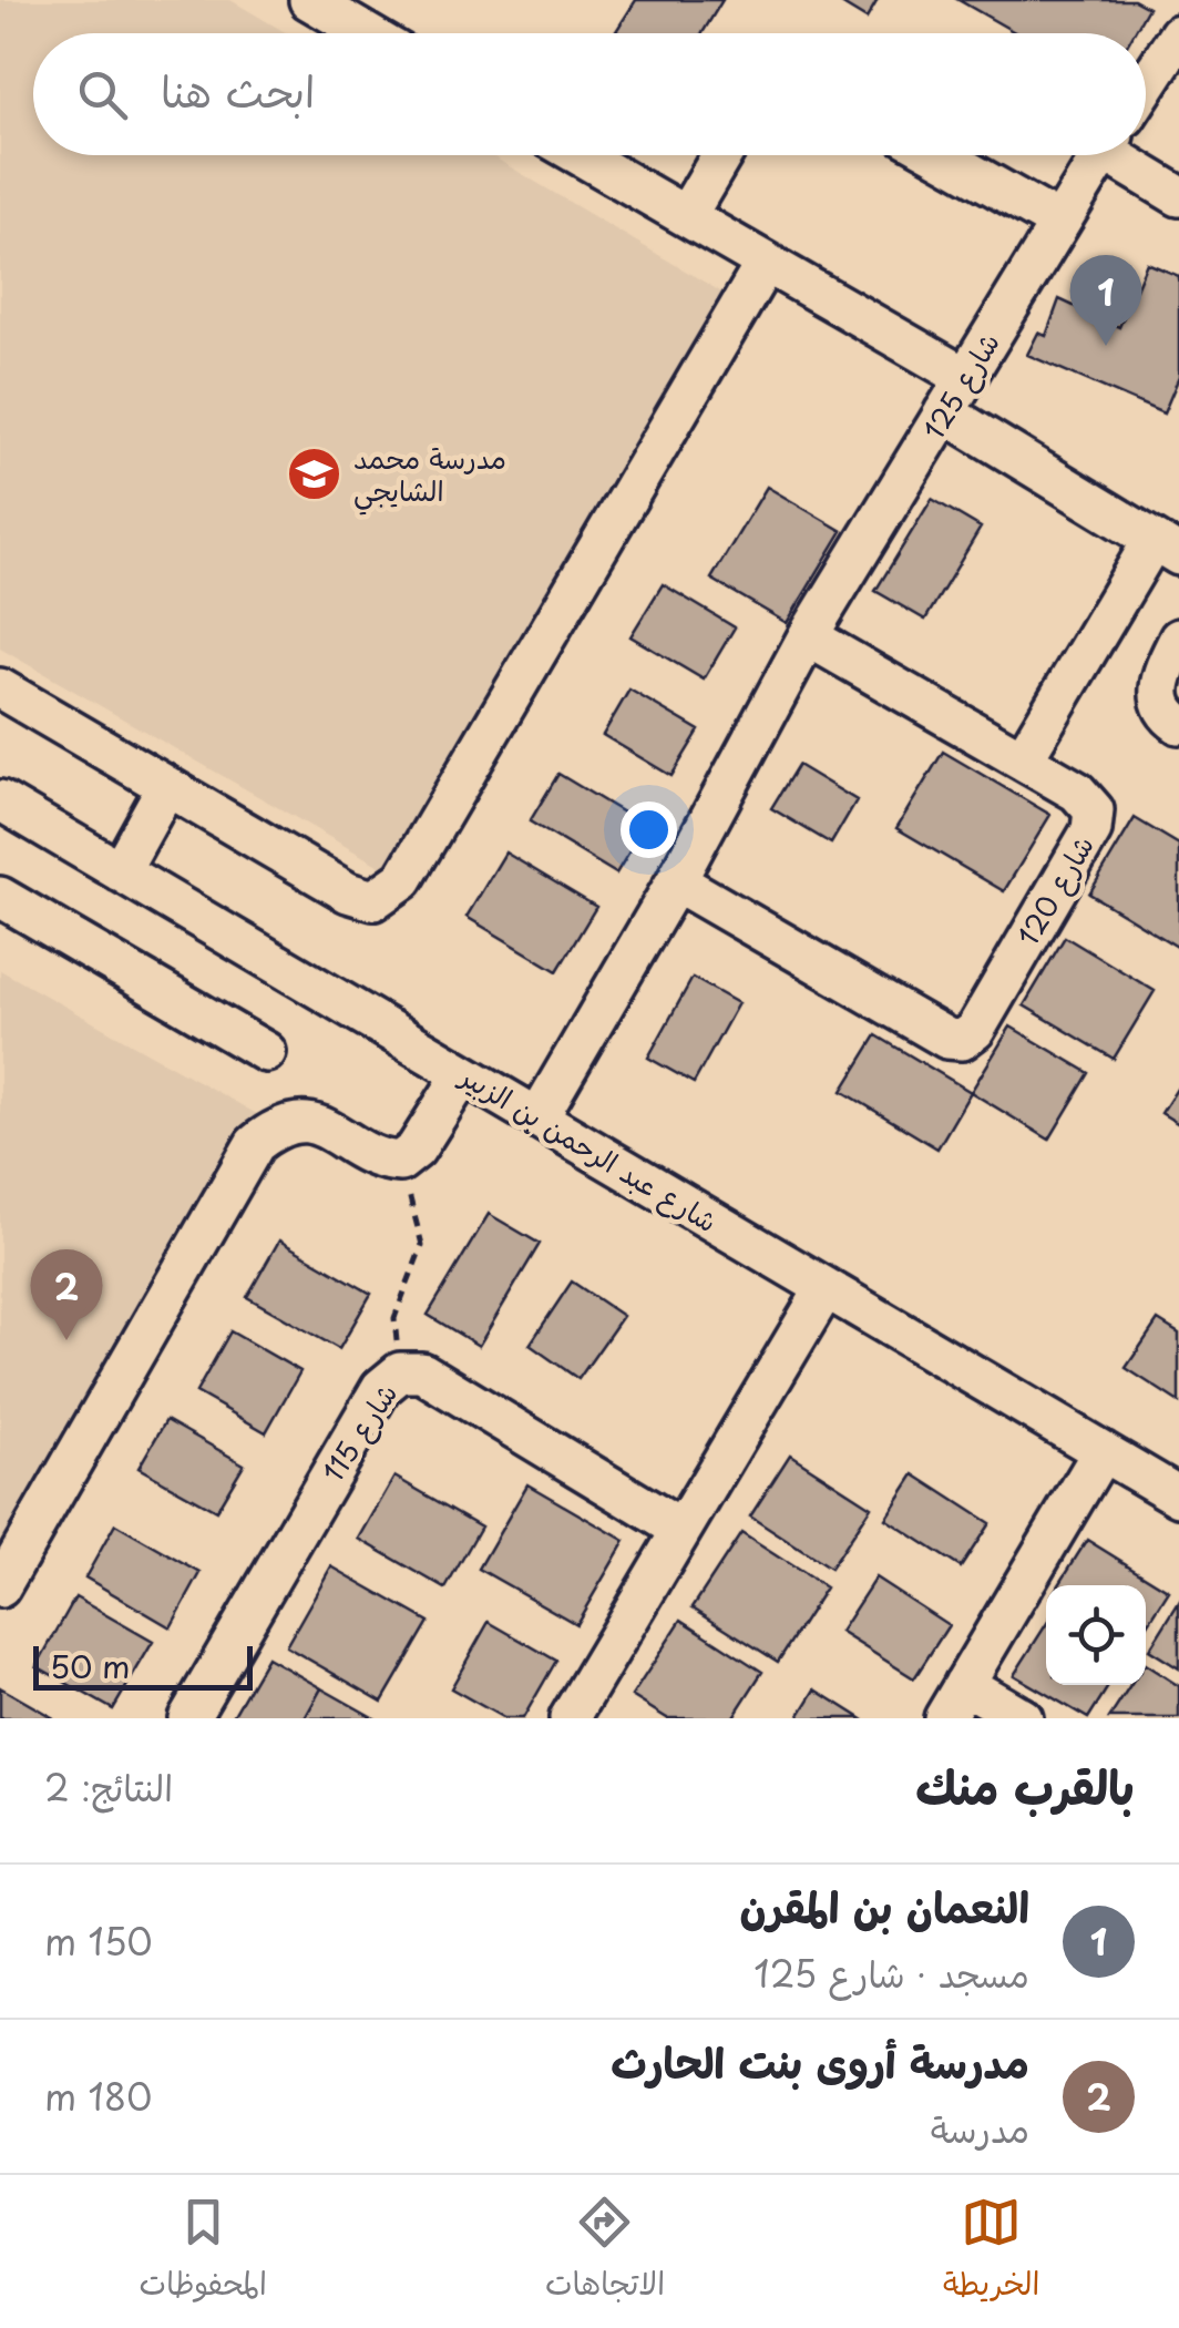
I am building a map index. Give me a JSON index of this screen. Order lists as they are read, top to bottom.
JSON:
{
  "streets": {
    "street": [
      "شارع 125",
      "شارع 120",
      "شارع عبد الرحمن بن الزبير",
      "شارع 115"
    ]
  },
  "crossings": [
    ["شارع 125", "شارع 120"]
  ],
  "places": {
    "school or university": ["مدرسة محمد الشايجي"]
  },
  "scale_bar": "50 m",
  "page": {
    "search": "ابحث هنا",
    "pins": ["1", "2"],
    "scale": "50 m",
    "heading": ["بالقرب منك", "النتائج: 2"],
    "list": [
      {
        "mark": "1",
        "name": "النعمان بن المقرن",
        "note": "مسجد · شارع 125",
        "value": "150 m"
      },
      {
        "mark": "2",
        "name": "مدرسة أروى بنت الحارث",
        "note": "مدرسة",
        "value": "180 m"
      }
    ],
    "nav": ["الخريطة", "الاتجاهات", "المحفوظات"]
  }
}
